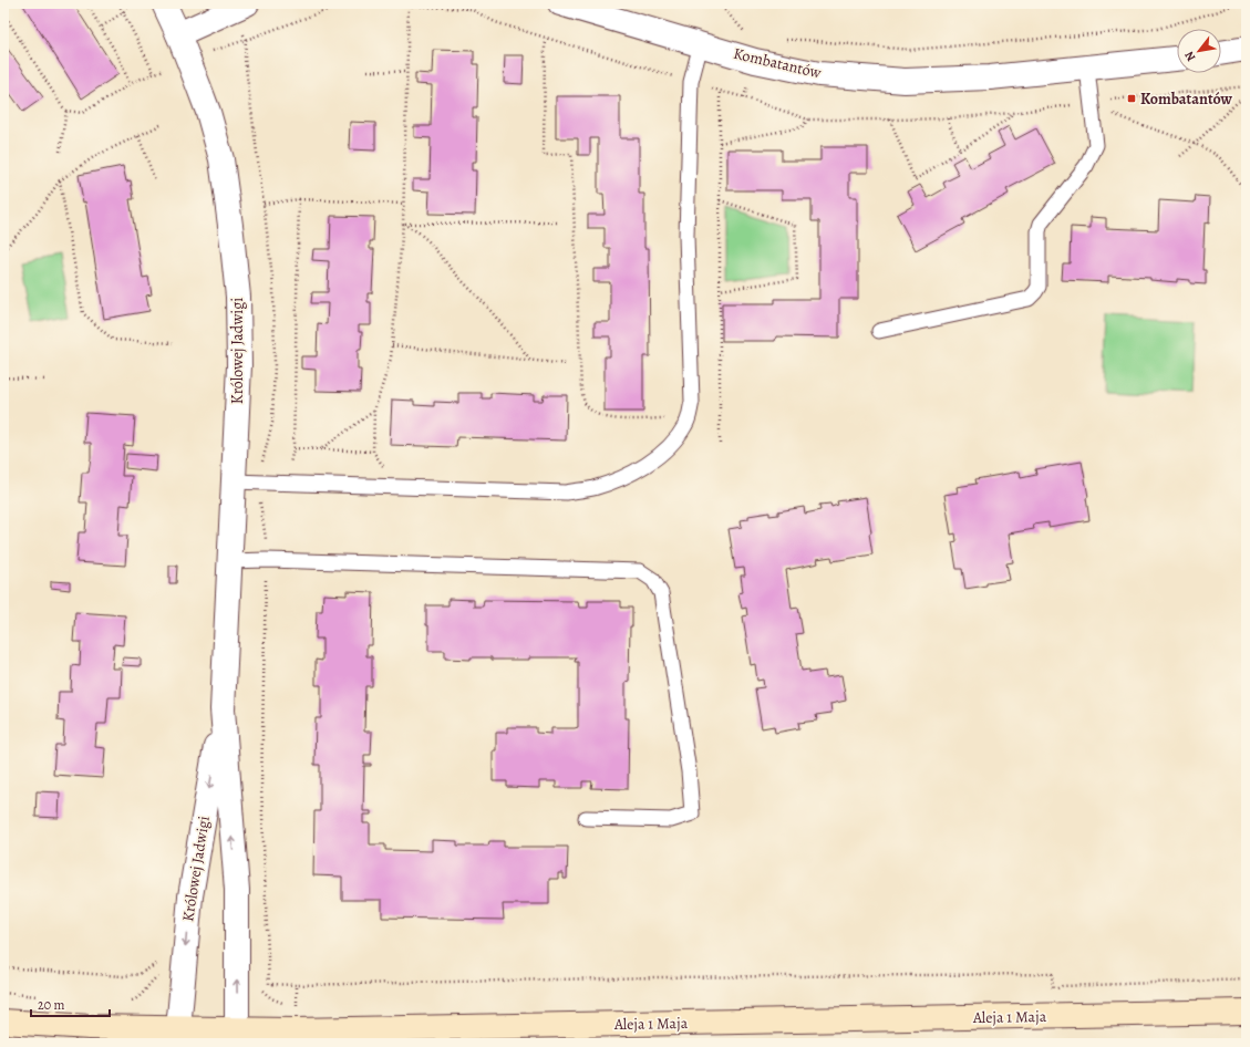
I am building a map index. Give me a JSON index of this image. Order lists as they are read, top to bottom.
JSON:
{
  "streets": {
    "street": ["Kombatantów", "Królowej Jadwigi", "Aleja 1 Maja"]
  },
  "crossings": [
    ["Królowej Jadwigi", "Aleja 1 Maja"]
  ],
  "places": {
    "transit": ["Kombatantów"]
  },
  "scale_bar": "20 m",
  "north": "bottom left"
}
